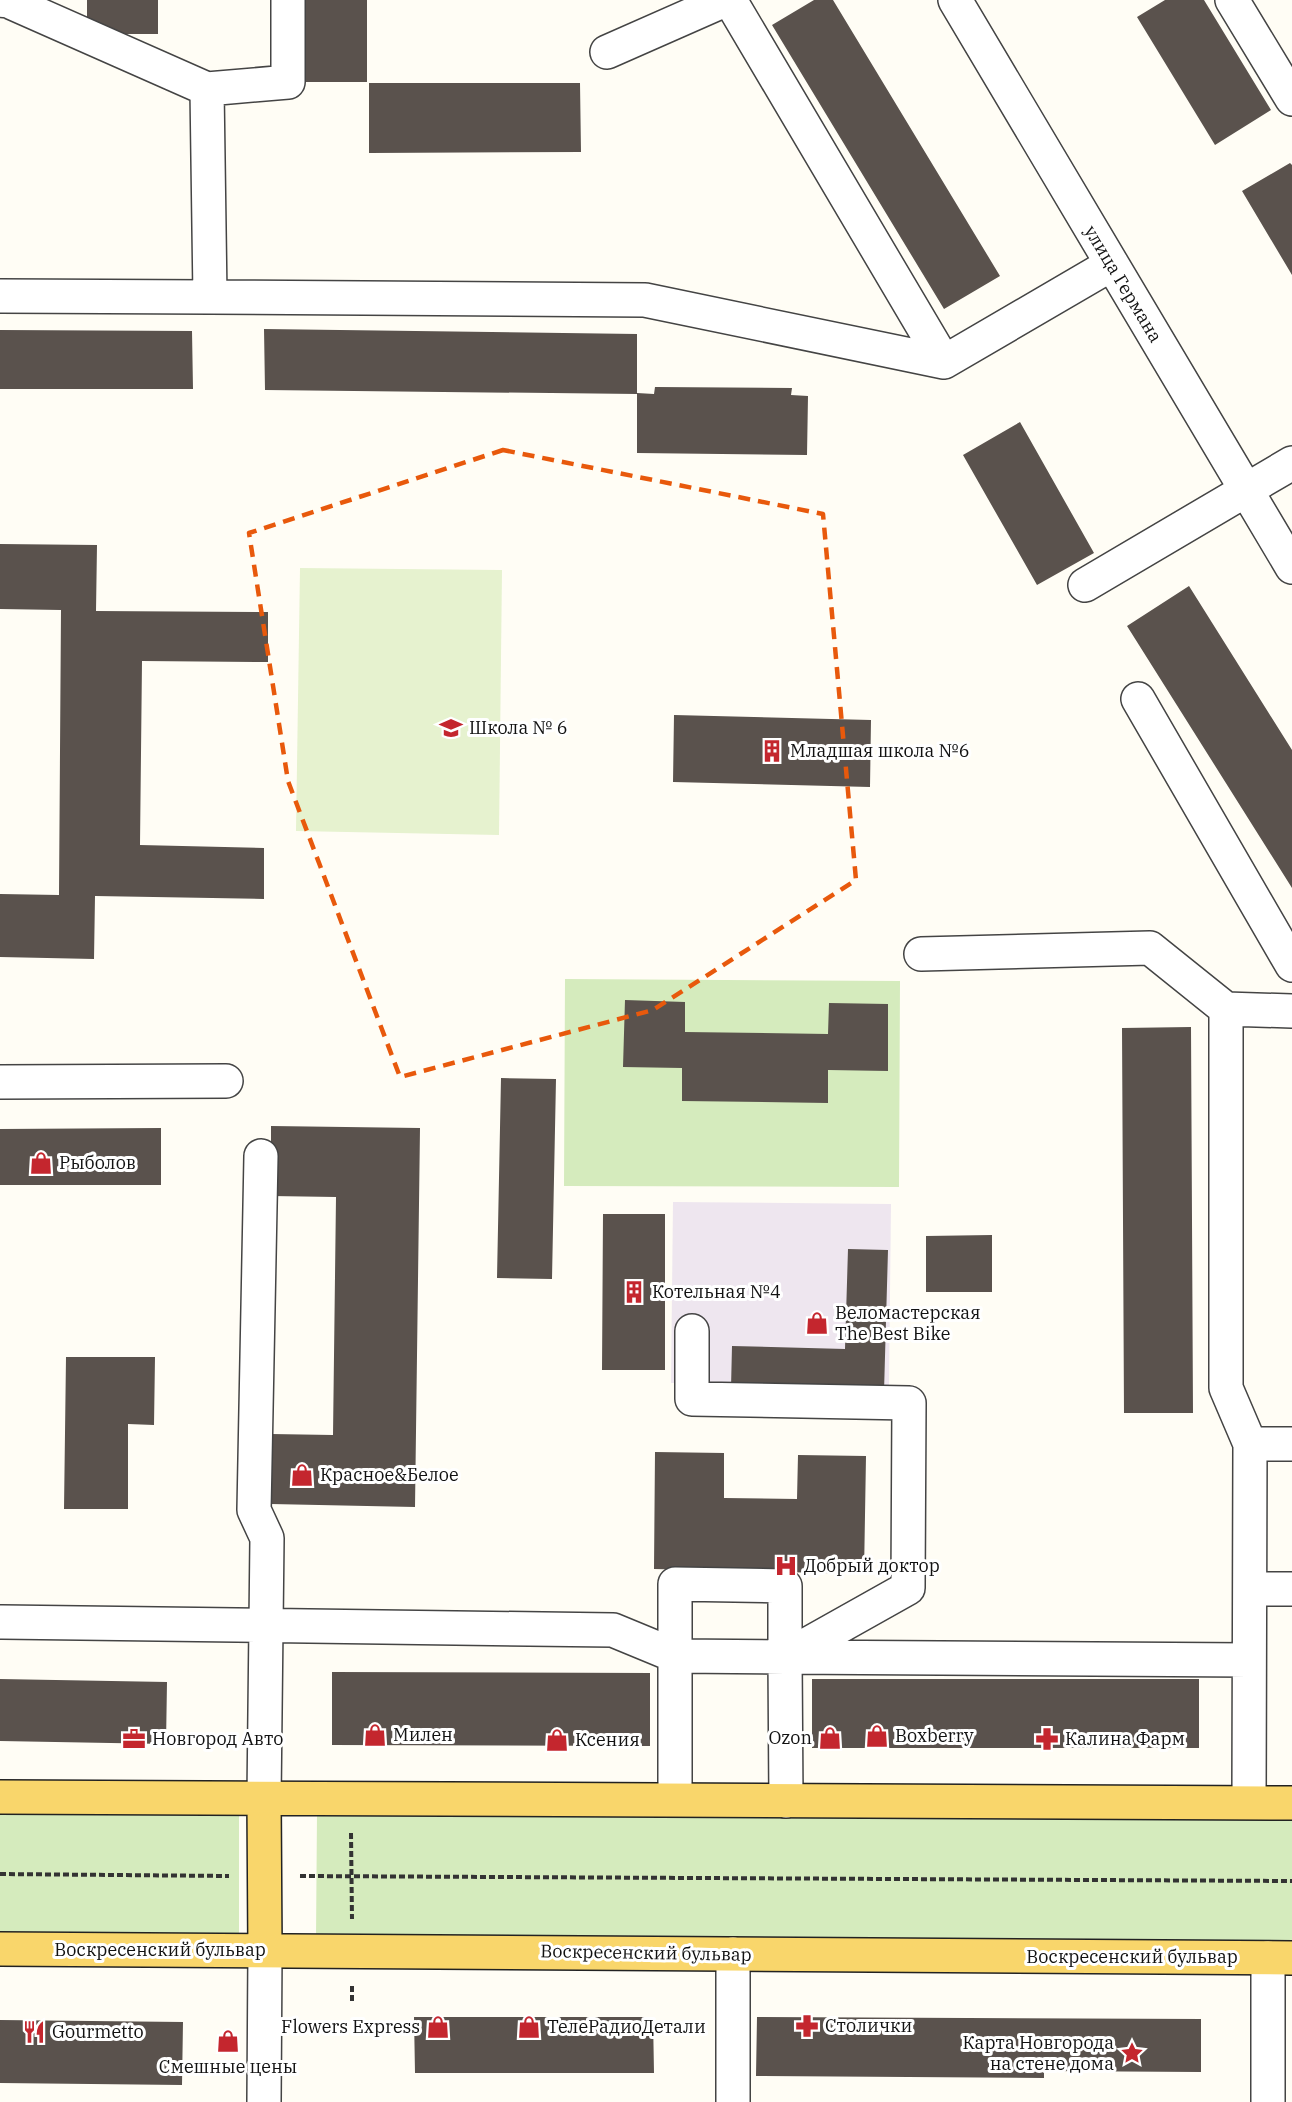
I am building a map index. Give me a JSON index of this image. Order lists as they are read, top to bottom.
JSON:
{
  "streets": {
    "main road": ["Воскресенский бульвар"],
    "street": ["улица Германа"]
  },
  "places": {
    "school or university": ["Школа № 6"],
    "building": ["Младшая школа №6", "Котельная №4"],
    "shop": [
      "Рыболов",
      "Веломастерская The Best Bike",
      "Красное&Белое",
      "Милен",
      "Boxberry",
      "Ozon",
      "Ксения",
      "Flowers Express",
      "ТелеРадиоДетали",
      "Смешные цены"
    ],
    "hospital": ["Добрый доктор"],
    "office": ["Новгород Авто"],
    "pharmacy": ["Калина Фарм", "Столички"],
    "restaurant": ["Gourmetto"],
    "place": ["Карта Новгорода на стене дома"]
  }
}
